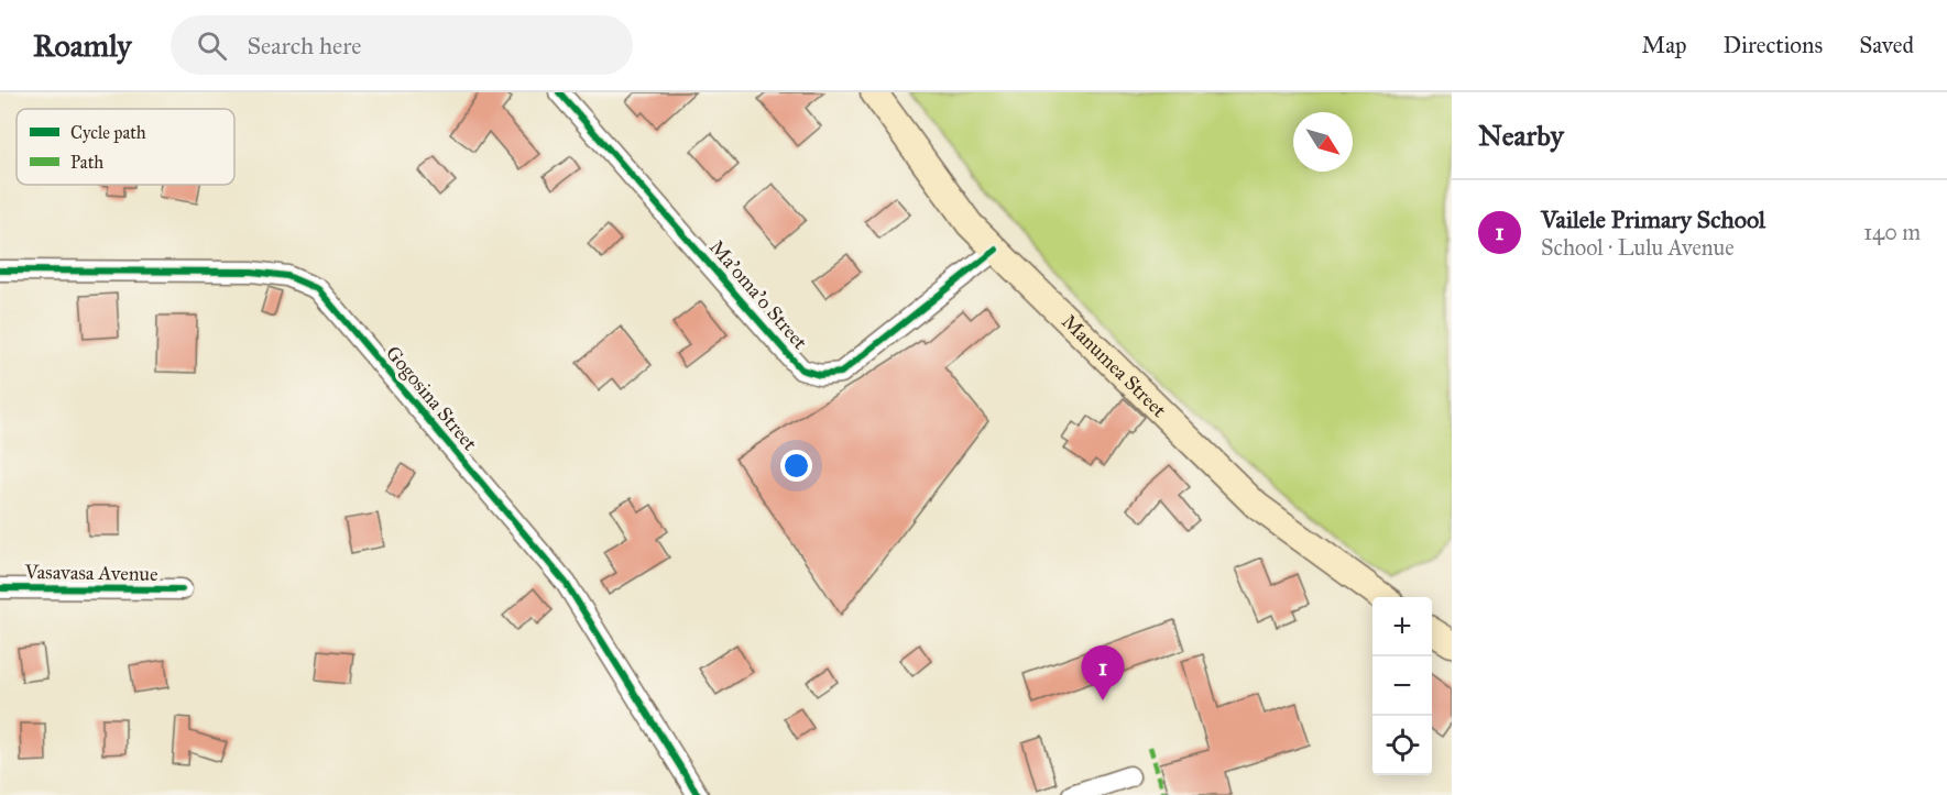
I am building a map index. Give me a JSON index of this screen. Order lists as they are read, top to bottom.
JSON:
{
  "streets": {
    "main road": ["Manumea Street"],
    "street": ["Ma'oma'o Street", "Gogosina Street", "Vasavasa Avenue"]
  },
  "crossings": [
    ["Ma'oma'o Street", "Manumea Street"]
  ],
  "legend": ["Cycle path", "Path"],
  "north": "bottom right",
  "page": {
    "header": "Roamly",
    "search": "Search here",
    "nav": ["Map", "Directions", "Saved"],
    "heading": "Nearby",
    "list": [
      {
        "mark": "1",
        "name": "Vailele Primary School",
        "note": "School · Lulu Avenue",
        "value": "140 m"
      }
    ],
    "map_buttons": ["+", "−"],
    "pins": "1"
  }
}
